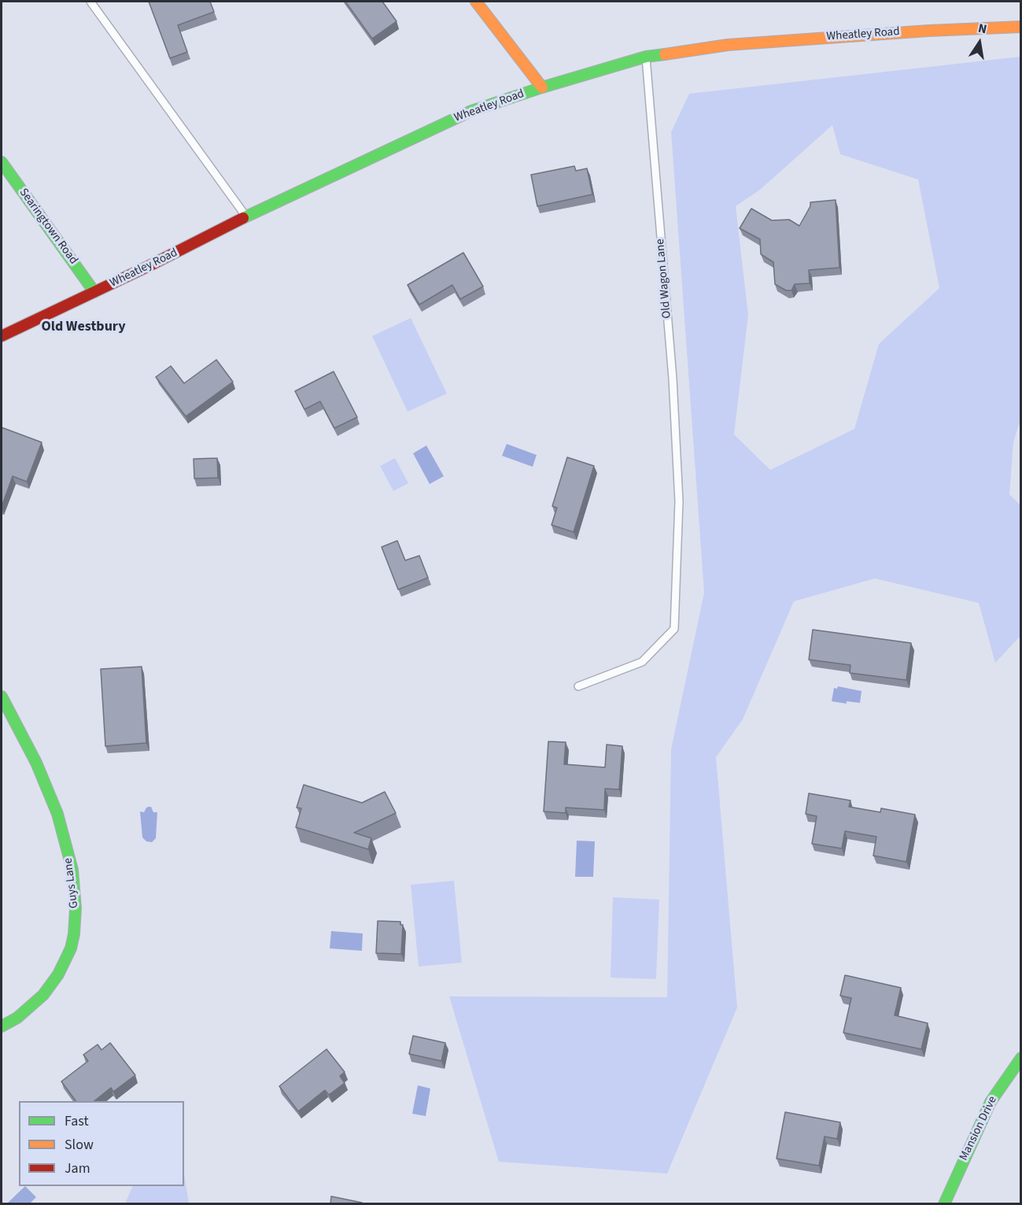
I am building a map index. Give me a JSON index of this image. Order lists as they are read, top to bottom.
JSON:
{
  "streets": {
    "street": [
      "Wheatley Road",
      "Searingtown Road",
      "Guys Lane",
      "Mansion Drive"
    ],
    "lane": ["Old Wagon Lane"]
  },
  "crossings": [
    ["Wheatley Road", "Searingtown Road"],
    ["Wheatley Road", "Old Wagon Lane"]
  ],
  "districts": ["Old Westbury"],
  "legend": ["Fast", "Slow", "Jam"],
  "north": "top"
}
